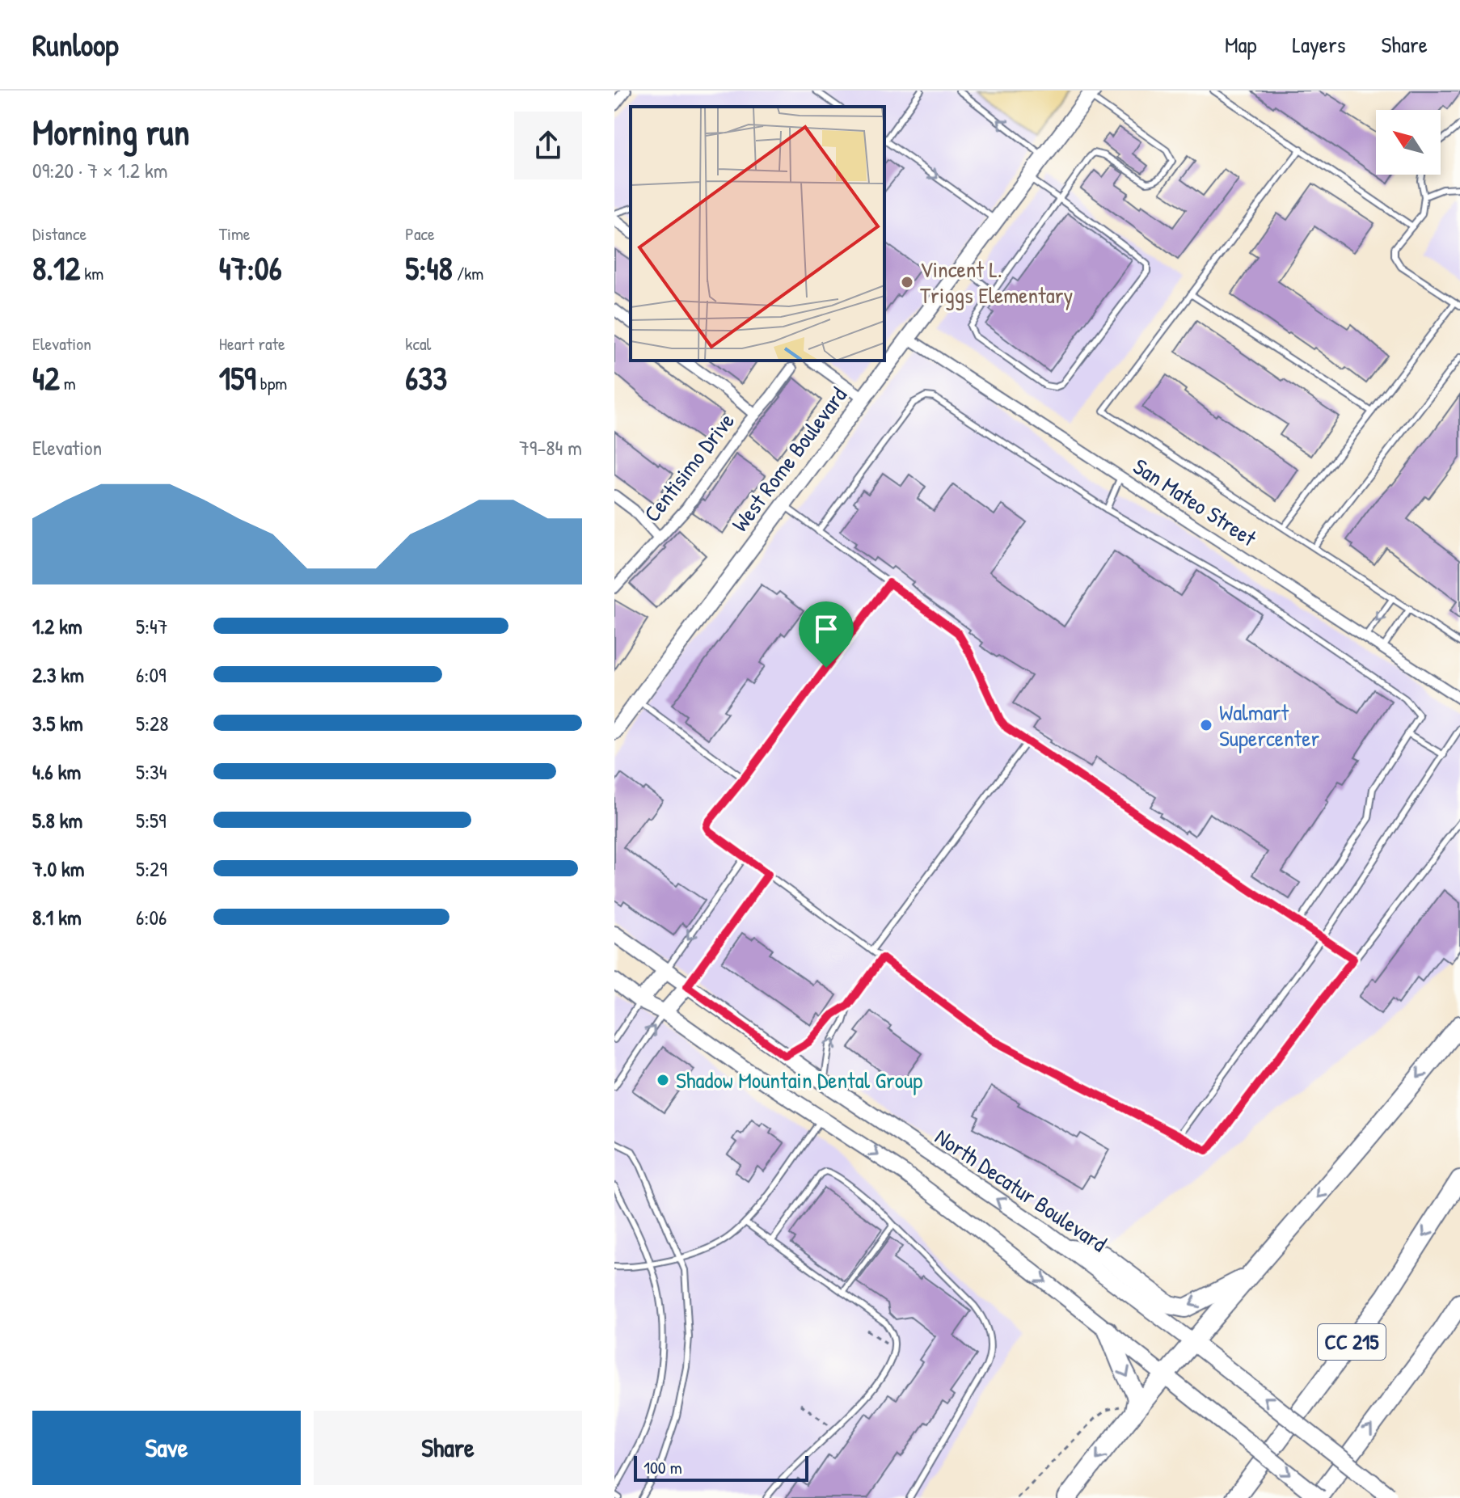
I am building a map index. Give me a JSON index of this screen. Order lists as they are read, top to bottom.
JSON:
{
  "streets": {
    "highway": ["CC 215"],
    "main road": ["West Rome Boulevard", "North Decatur Boulevard"],
    "street": ["Centisimo Drive", "San Mateo Street"]
  },
  "crossings": [
    ["West Rome Boulevard", "San Mateo Street"]
  ],
  "places": ["Vincent L. Triggs Elementary", "Walmart Supercenter", "Shadow Mountain Dental Group"],
  "scale_bar": "100 m",
  "north": "top left",
  "page": {
    "header": "Runloop",
    "nav": ["Map", "Layers", "Share"],
    "heading": ["Morning run", "09:20 · 7 × 1.2 km"],
    "stats": [
      ["Distance", "8.12 km"],
      ["Time", "47:06"],
      ["Pace", "5:48 /km"],
      ["Elevation", "42 m"],
      ["Heart rate", "159 bpm"],
      ["kcal", "633"]
    ],
    "chart": ["Elevation", "79–84 m"],
    "list": [
      {
        "name": "1.2 km",
        "note": "5:47"
      },
      {
        "name": "2.3 km",
        "note": "6:09"
      },
      {
        "name": "3.5 km",
        "note": "5:28"
      },
      {
        "name": "4.6 km",
        "note": "5:34"
      },
      {
        "name": "5.8 km",
        "note": "5:59"
      },
      {
        "name": "7.0 km",
        "note": "5:29"
      },
      {
        "name": "8.1 km",
        "note": "6:06"
      }
    ],
    "buttons": ["Save", "Share"],
    "scale": "100 m"
  }
}
